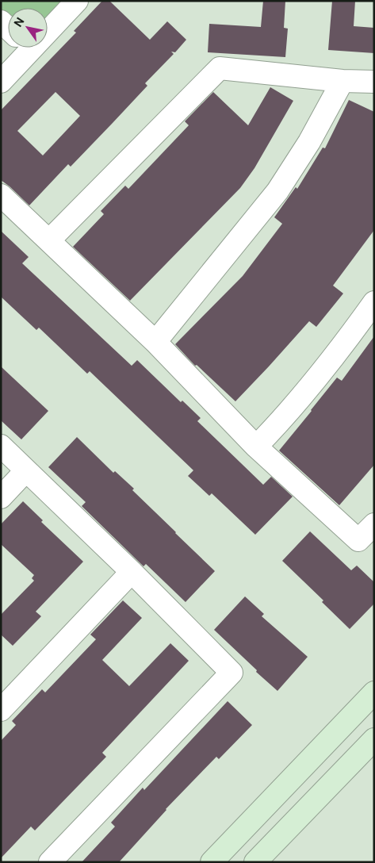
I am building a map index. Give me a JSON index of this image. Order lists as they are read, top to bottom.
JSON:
{
  "north": "top left"
}
